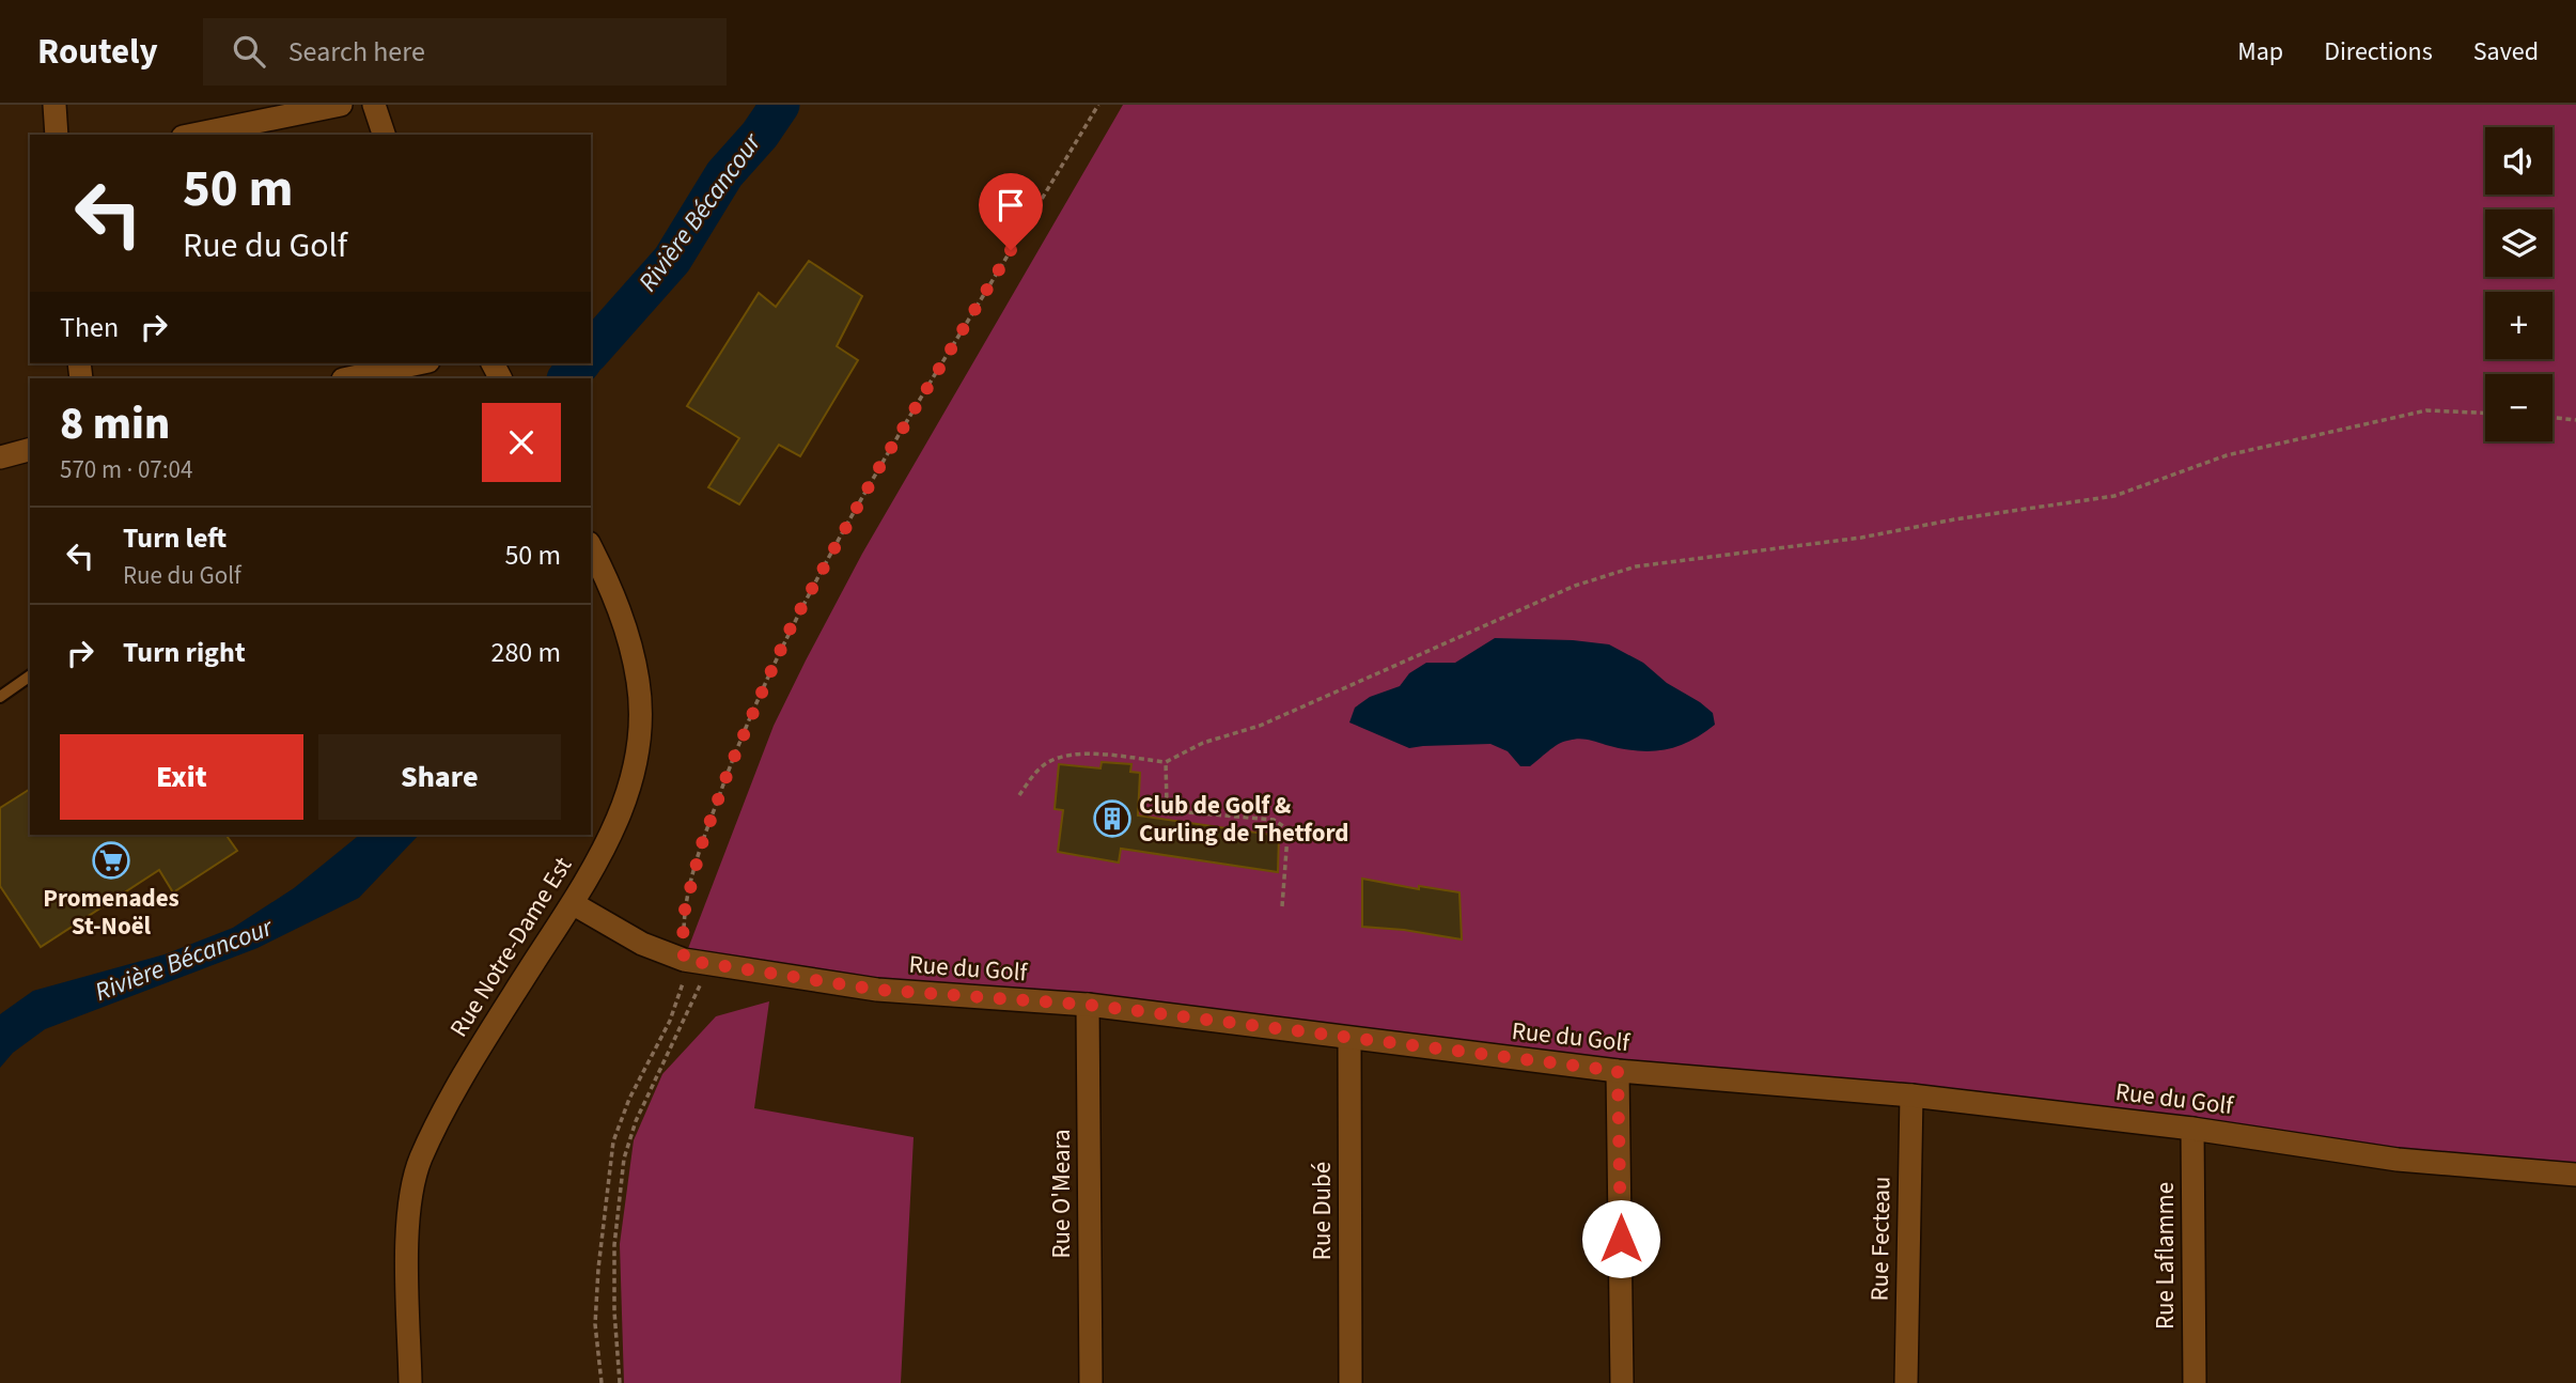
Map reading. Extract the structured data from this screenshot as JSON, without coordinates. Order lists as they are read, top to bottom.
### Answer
{
  "streets": {
    "street": [
      "Rue Notre-Dame Est",
      "Rue du Golf",
      "Rue O'Meara",
      "Rue Dubé",
      "Rue Fecteau",
      "Rue Laflamme"
    ]
  },
  "crossings": [
    ["Rue Notre-Dame Est", "Rue du Golf"],
    ["Rue du Golf", "Rue O'Meara"],
    ["Rue du Golf", "Rue Dubé"],
    ["Rue du Golf", "Rue Fecteau"],
    ["Rue du Golf", "Rue Laflamme"]
  ],
  "water": ["Rivière Bécancour"],
  "places": {
    "building": ["Club de Golf & Curling de Thetford"],
    "supermarket": ["Promenades St-Noël"]
  },
  "page": {
    "header": "Routely",
    "search": "Search here",
    "nav": ["Map", "Directions", "Saved"],
    "map_buttons": ["+", "−"],
    "turn": ["50 m", "Rue du Golf"],
    "then": "Then",
    "heading": ["8 min", "570 m · 07:04"],
    "list": [
      {
        "name": "Turn left",
        "note": "Rue du Golf",
        "value": "50 m"
      },
      {
        "name": "Turn right",
        "value": "280 m"
      }
    ],
    "buttons": ["Exit", "Share"]
  }
}
